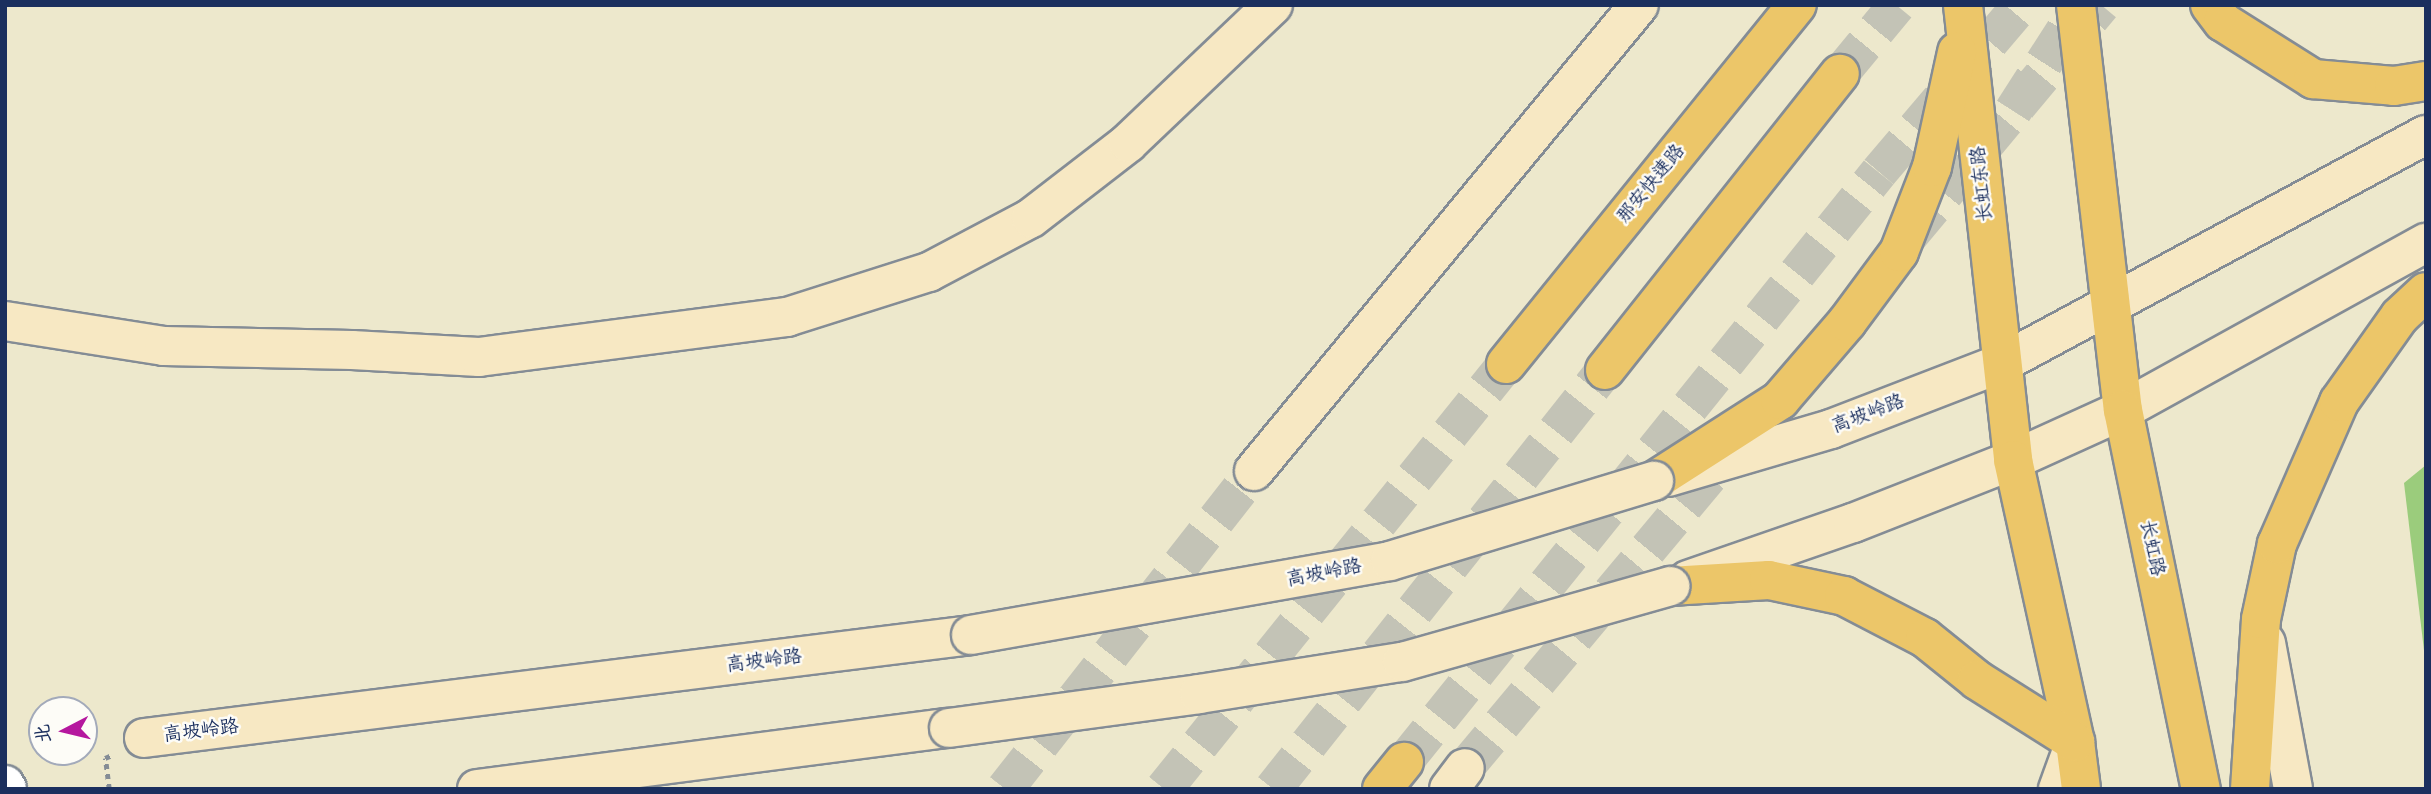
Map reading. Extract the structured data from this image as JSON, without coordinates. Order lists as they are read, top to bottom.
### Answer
{
  "streets": {
    "main road": [
      "那安快速路",
      "长虹东路",
      "高坡岭路",
      "长虹路"
    ]
  },
  "crossings": [
    ["长虹东路", "高坡岭路"],
    ["高坡岭路", "长虹路"]
  ],
  "north": "left"
}
